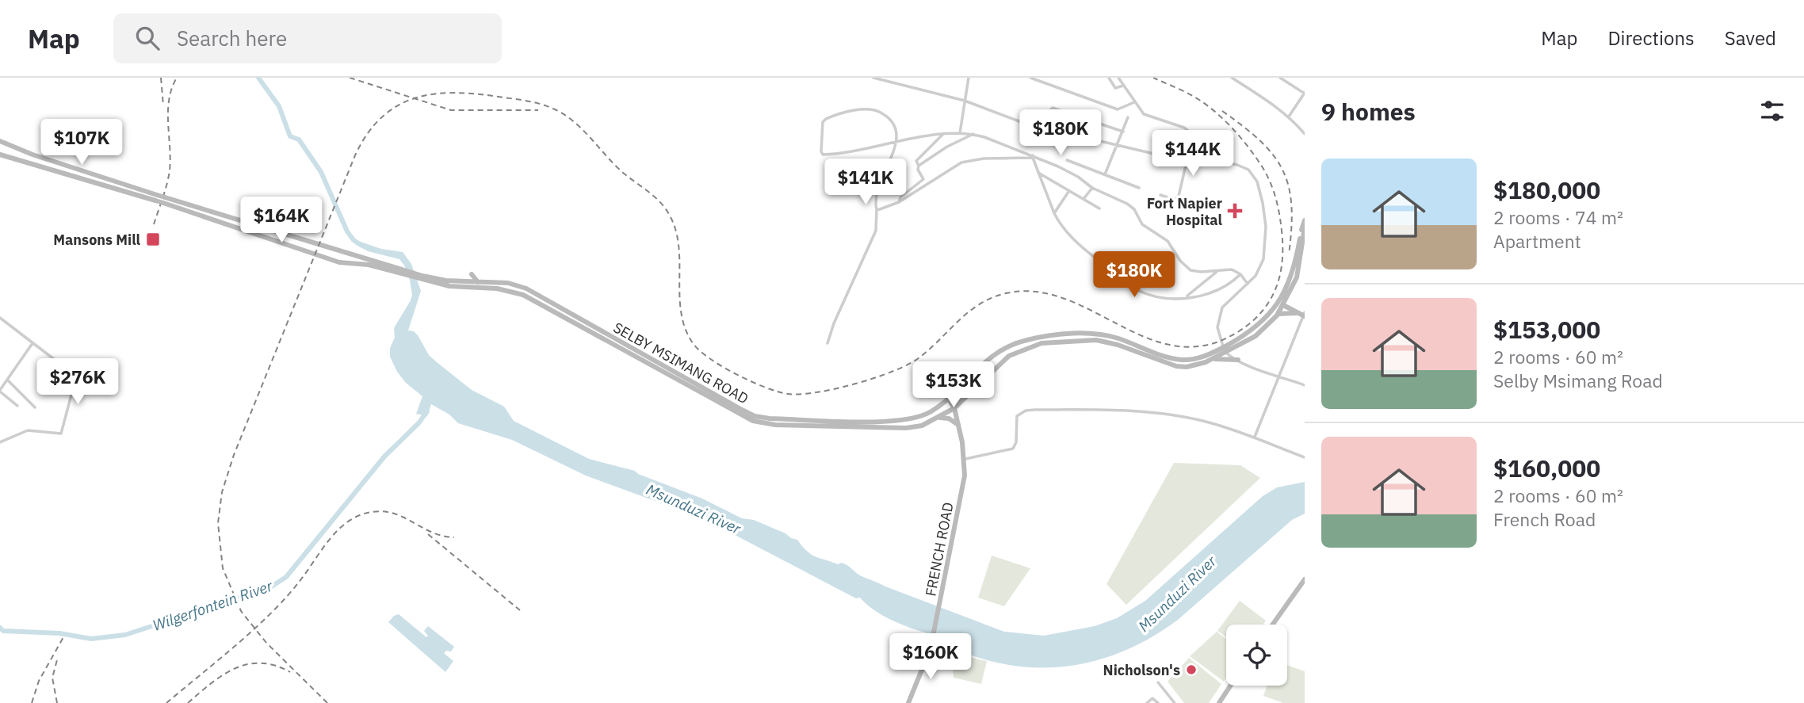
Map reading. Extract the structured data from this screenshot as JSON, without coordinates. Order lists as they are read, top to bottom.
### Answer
{
  "streets": {
    "main road": ["SELBY MSIMANG ROAD", "FRENCH ROAD"]
  },
  "crossings": [
    ["SELBY MSIMANG ROAD", "FRENCH ROAD"]
  ],
  "water": ["Msunduzi River", "Wilgerfontein River"],
  "places": {
    "health": ["Fort Napier Hospital"],
    "transit": ["Mansons Mill"],
    "other": ["Nicholson's"]
  },
  "page": {
    "header": "Map",
    "search": "Search here",
    "nav": ["Map", "Directions", "Saved"],
    "heading": "9 homes",
    "price": [
      "$180K",
      "$107K",
      "$144K",
      "$141K",
      "$164K",
      "$180K",
      "$276K",
      "$153K",
      "$160K"
    ],
    "list": [
      {
        "name": "$180,000",
        "note": "2 rooms · 74 m² · Apartment"
      },
      {
        "name": "$153,000",
        "note": "2 rooms · 60 m² · Selby Msimang Road"
      },
      {
        "name": "$160,000",
        "note": "2 rooms · 60 m² · French Road"
      }
    ]
  }
}
